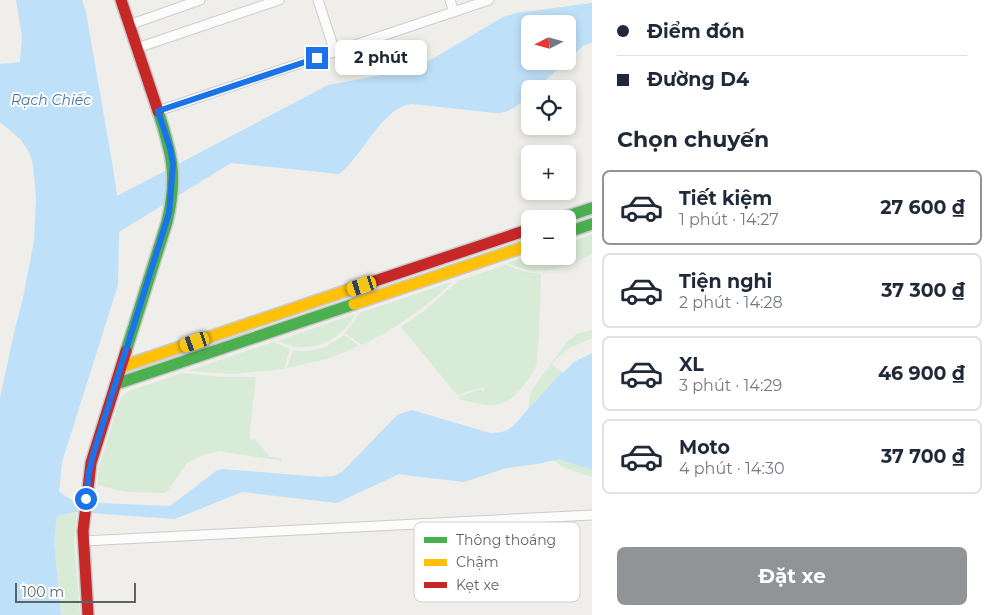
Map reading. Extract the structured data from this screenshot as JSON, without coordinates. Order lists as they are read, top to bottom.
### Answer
{
  "water": ["Rạch Chiếc"],
  "legend": ["Thông thoáng", "Chậm", "Kẹt xe"],
  "scale_bar": "100 m",
  "north": "left",
  "page": {
    "banner": ["Điểm đón", "Đường D4"],
    "map_buttons": ["+", "−"],
    "bubble": "2 phút",
    "heading": "Chọn chuyến",
    "list": [
      {
        "name": "Tiết kiệm",
        "note": "1 phút · 14:27",
        "value": "27 600 ₫"
      },
      {
        "name": "Tiện nghi",
        "note": "2 phút · 14:28",
        "value": "37 300 ₫"
      },
      {
        "name": "XL",
        "note": "3 phút · 14:29",
        "value": "46 900 ₫"
      },
      {
        "name": "Moto",
        "note": "4 phút · 14:30",
        "value": "37 700 ₫"
      }
    ],
    "buttons": "Đặt xe",
    "scale": "100 m"
  }
}
